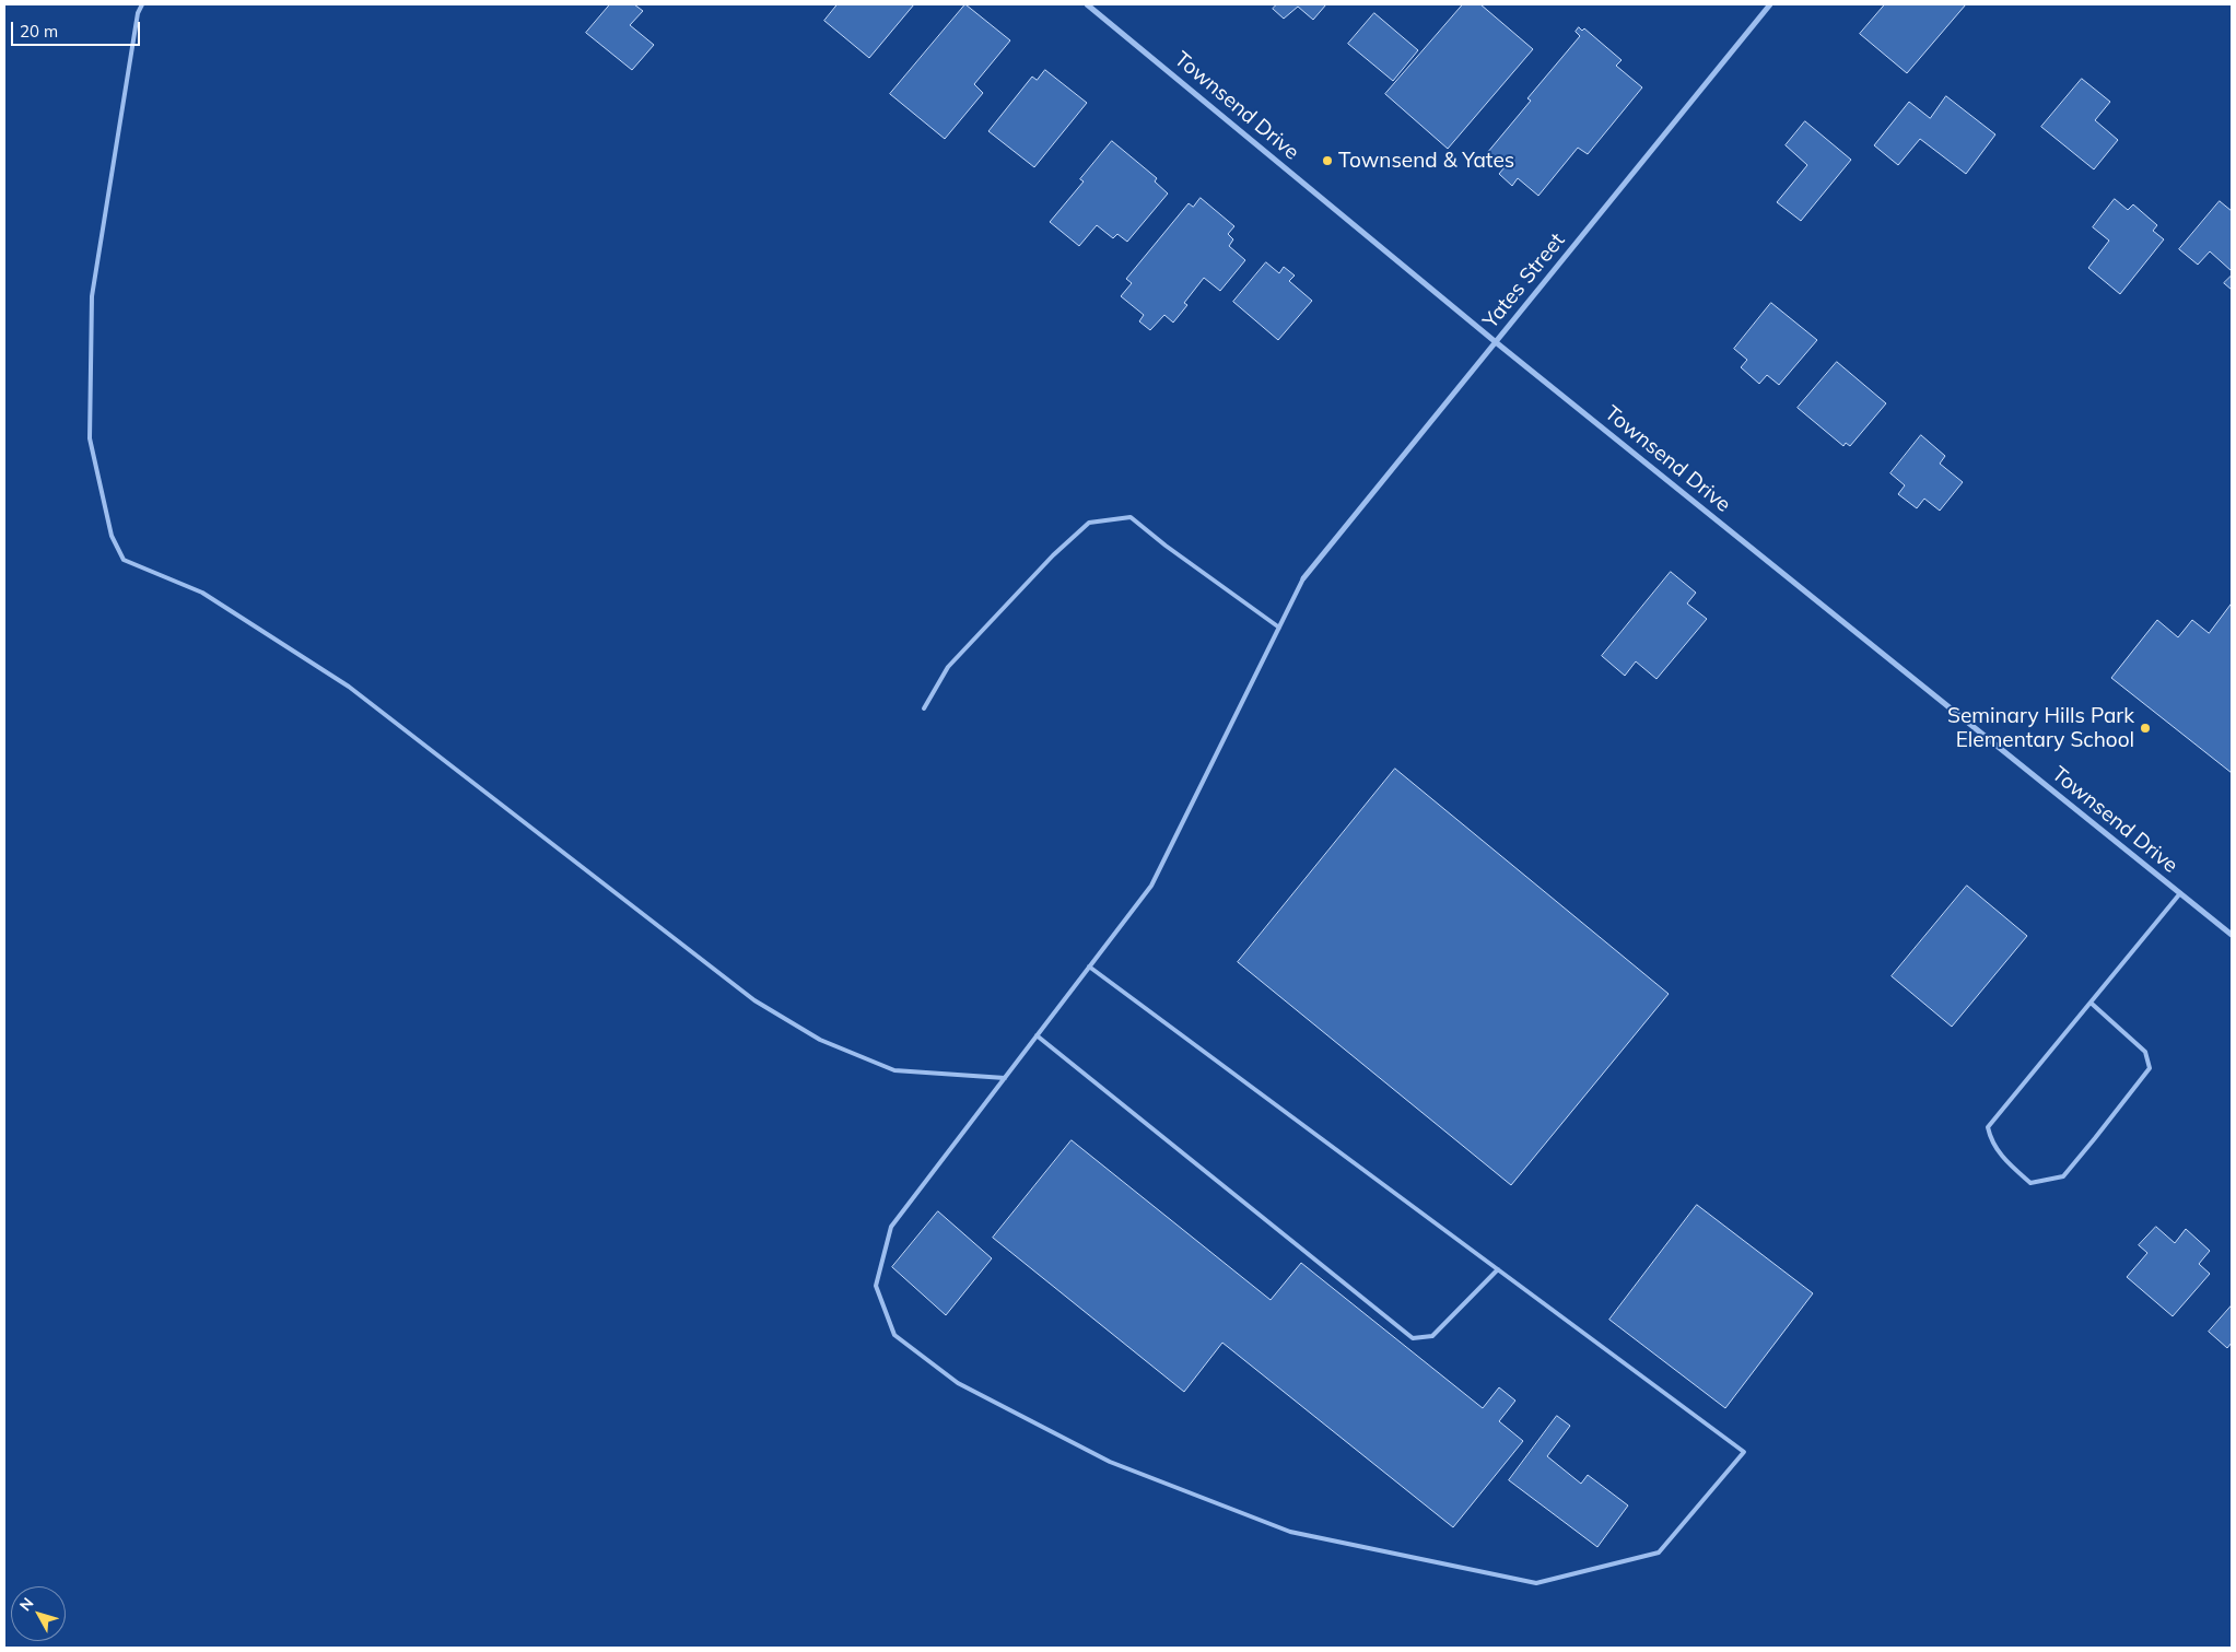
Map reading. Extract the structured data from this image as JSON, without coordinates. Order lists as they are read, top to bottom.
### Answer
{
  "streets": {
    "street": ["Townsend Drive", "Yates Street"]
  },
  "crossings": [
    ["Townsend Drive", "Yates Street"]
  ],
  "places": ["Townsend & Yates", "Seminary Hills Park Elementary School"],
  "scale_bar": "20 m",
  "north": "top left"
}
